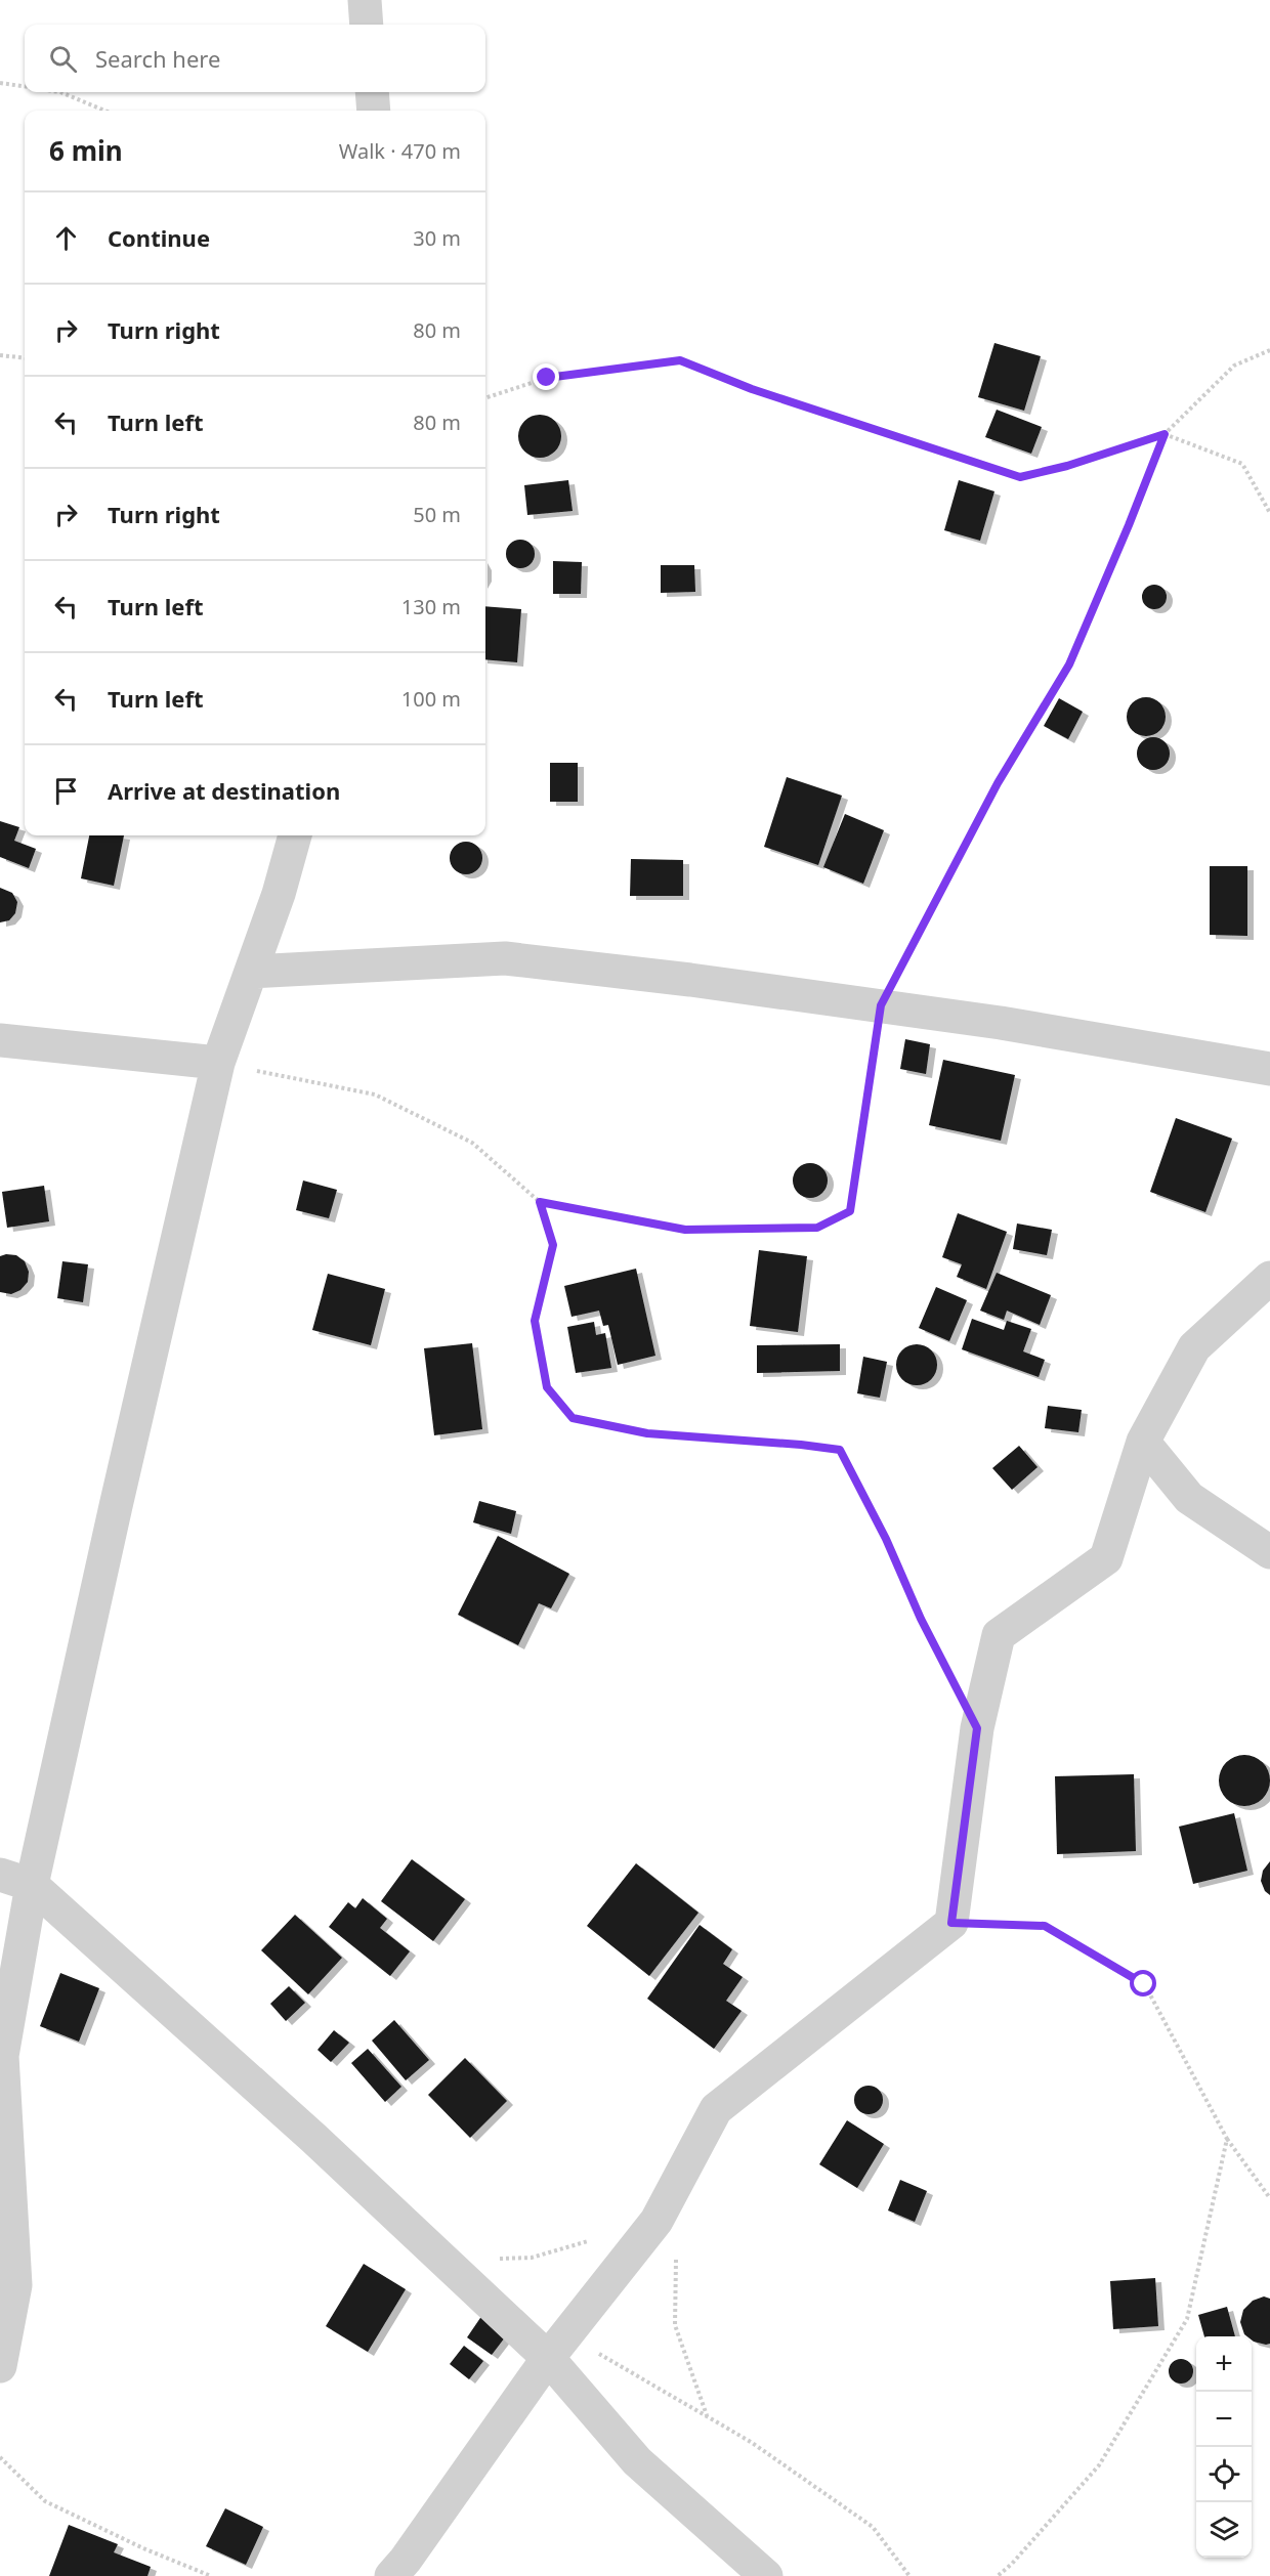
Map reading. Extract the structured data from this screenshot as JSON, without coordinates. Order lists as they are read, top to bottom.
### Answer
{
  "page": {
    "search": "Search here",
    "heading": ["6 min", "Walk · 470 m"],
    "list": [
      ["Continue", "30 m"],
      ["Turn right", "80 m"],
      ["Turn left", "80 m"],
      ["Turn right", "50 m"],
      ["Turn left", "130 m"],
      ["Turn left", "100 m"],
      "Arrive at destination"
    ],
    "map_buttons": ["+", "−"]
  }
}
